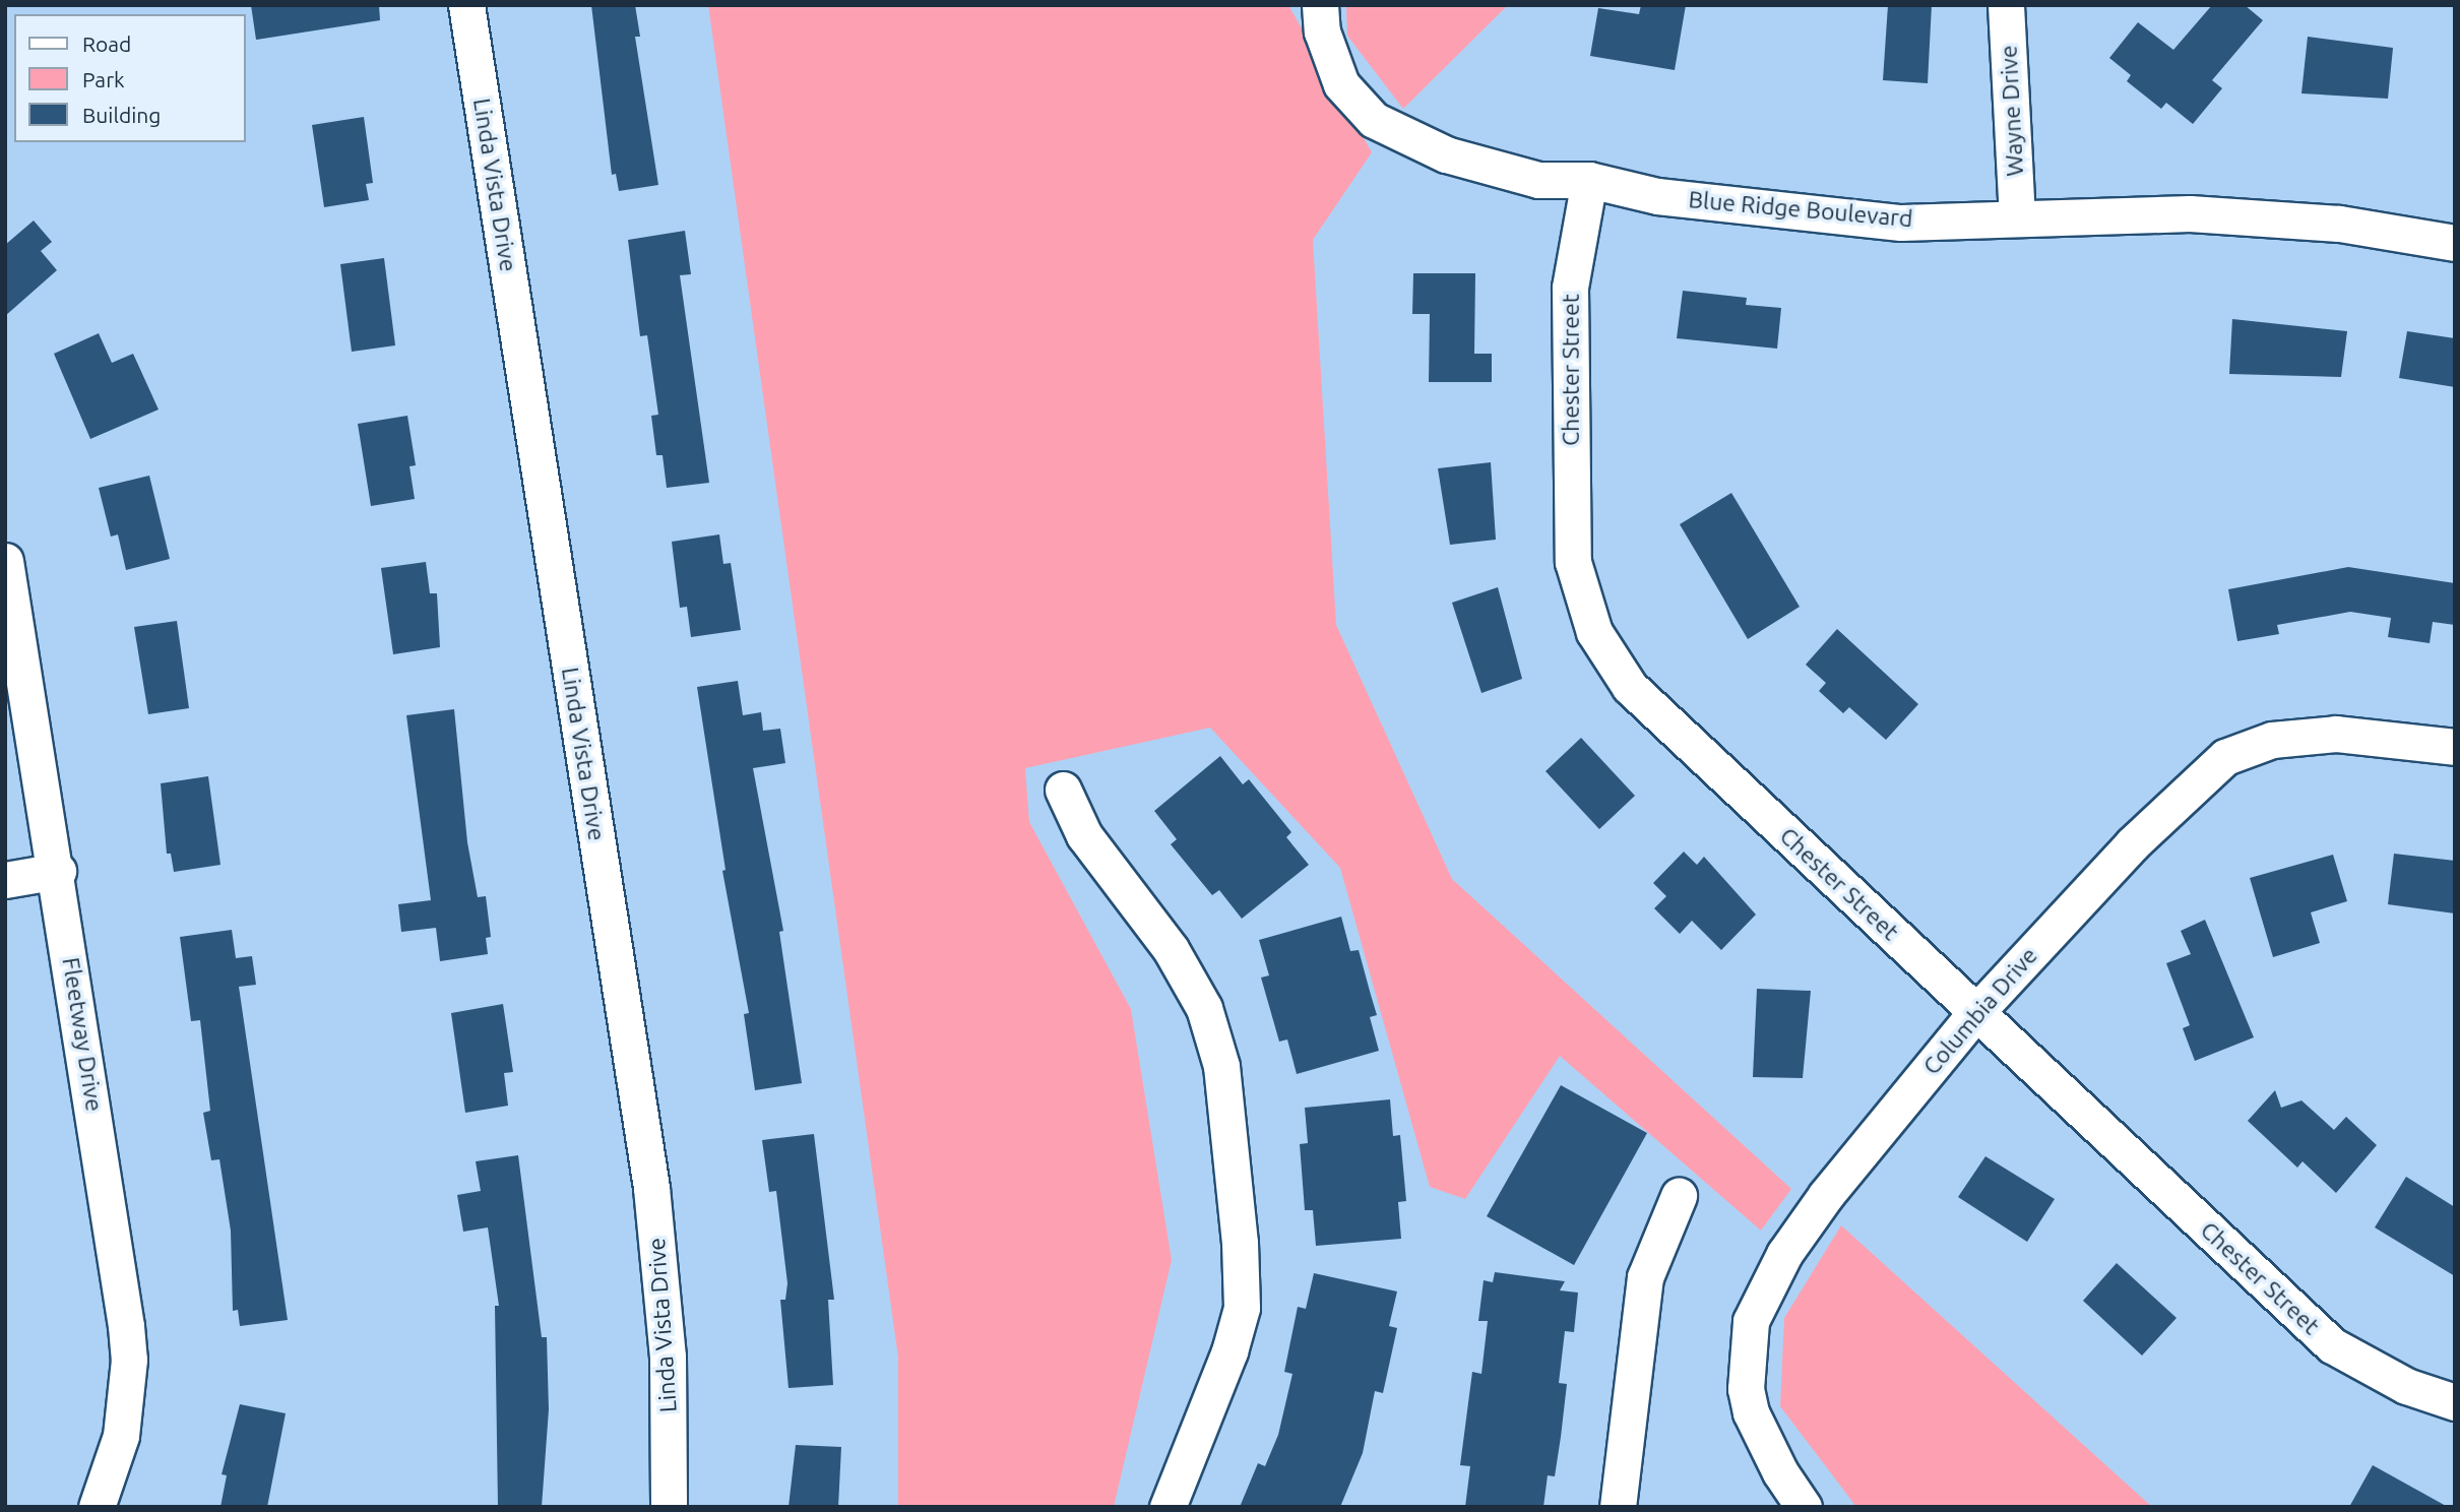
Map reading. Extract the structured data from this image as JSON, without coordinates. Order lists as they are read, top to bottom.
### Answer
{
  "streets": {
    "street": [
      "Wayne Drive",
      "Linda Vista Drive",
      "Blue Ridge Boulevard",
      "Chester Street",
      "Columbia Drive",
      "Fleetway Drive"
    ]
  },
  "crossings": [
    ["Wayne Drive", "Blue Ridge Boulevard"],
    ["Blue Ridge Boulevard", "Chester Street"],
    ["Chester Street", "Columbia Drive"]
  ],
  "legend": ["Road", "Park", "Building"]
}
